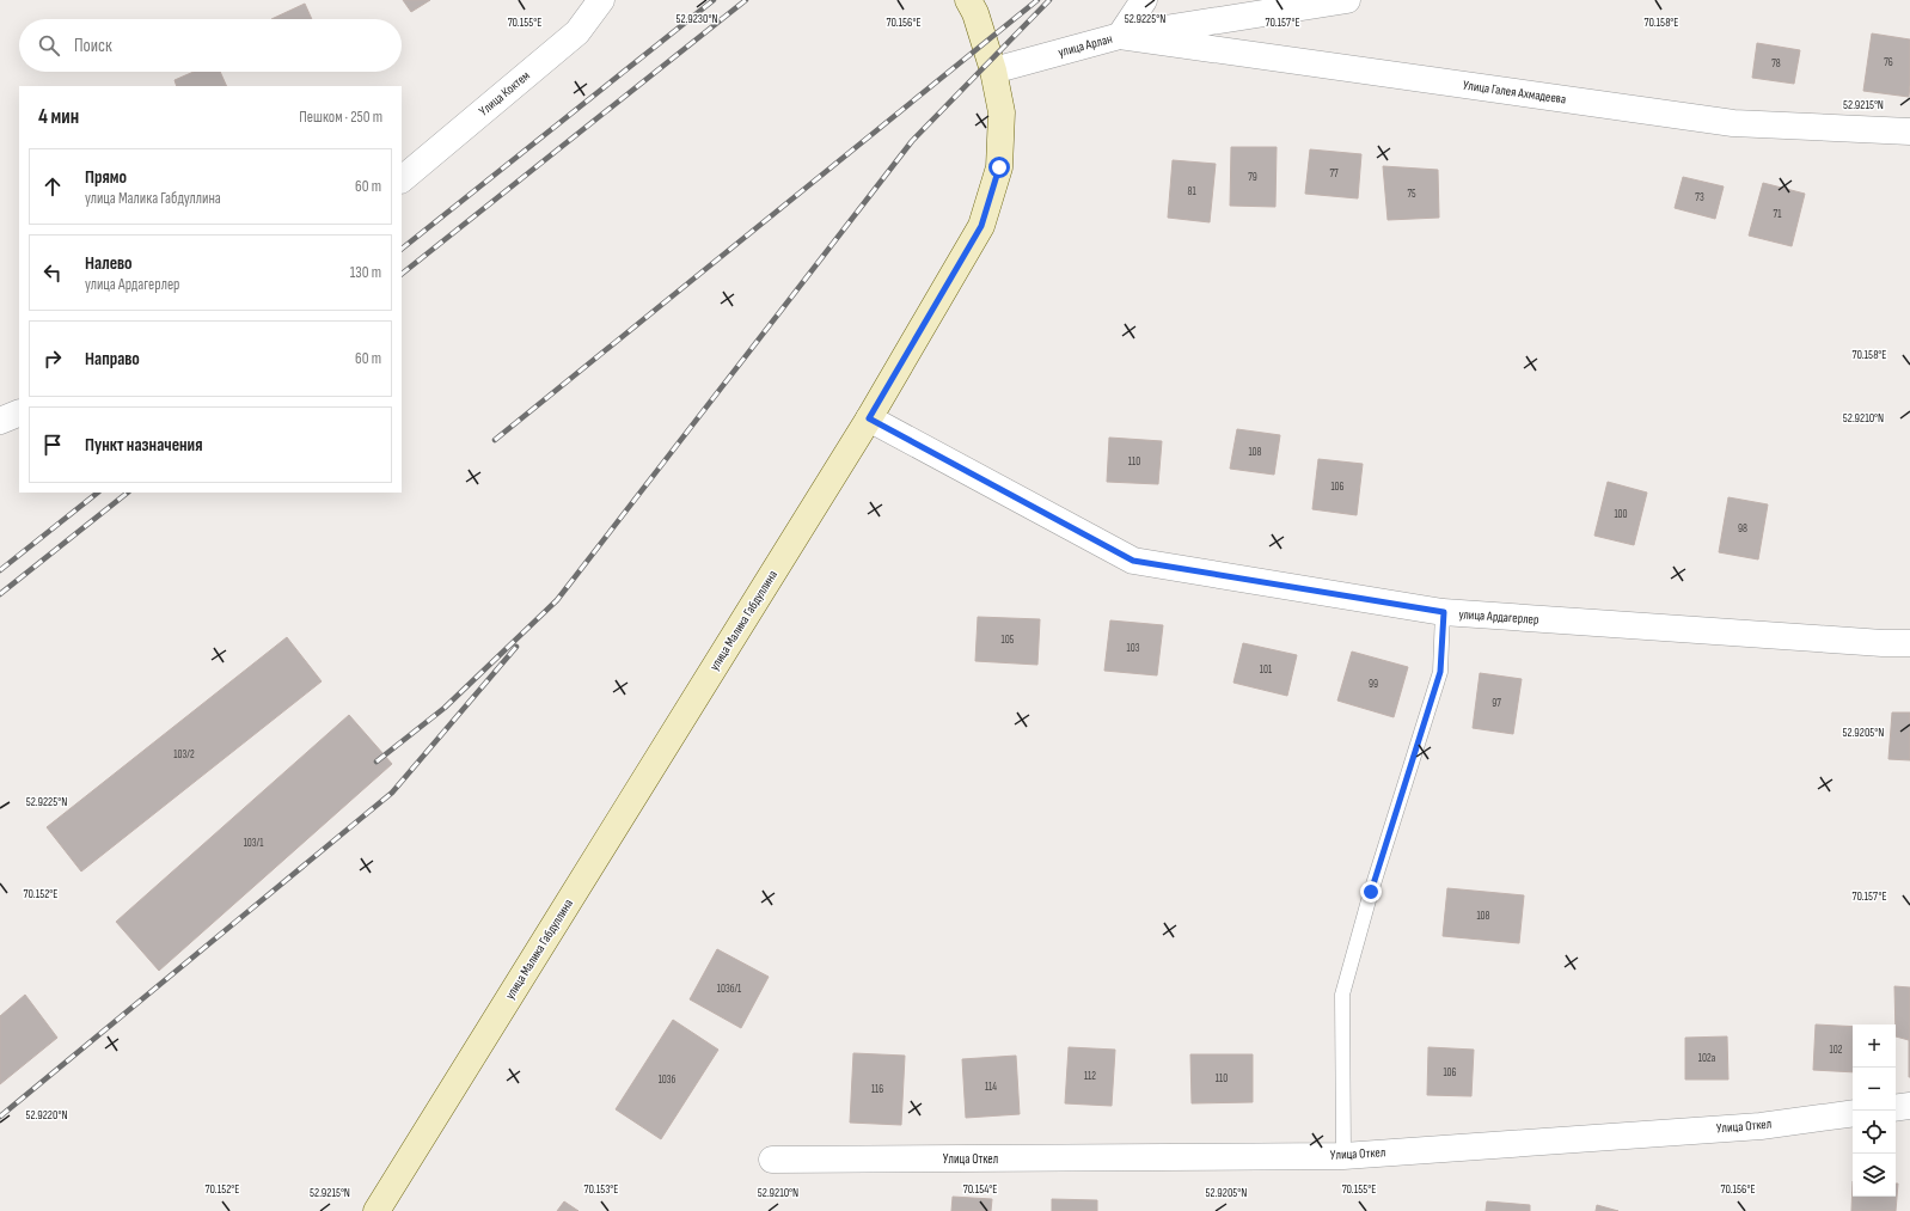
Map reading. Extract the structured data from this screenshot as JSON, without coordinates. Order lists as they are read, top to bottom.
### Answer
{
  "streets": {
    "main road": ["улица Малика Габдуллина"],
    "street": [
      "улица Арлан",
      "Улица Галея Ахмадеева",
      "Улица Коктем",
      "улица Ардагерлер",
      "Улица Откел"
    ]
  },
  "crossings": [
    ["улица Арлан", "Улица Галея Ахмадеева"],
    ["улица Арлан", "улица Малика Габдуллина"],
    ["улица Ардагерлер", "улица Малика Габдуллина"]
  ],
  "house_numbers": [
    "76",
    "78",
    "77",
    "79",
    "81",
    "75",
    "73",
    "71",
    "108",
    "110",
    "106",
    "100",
    "98",
    "105",
    "103",
    "101",
    "99",
    "97",
    "103/2",
    "103/1",
    "108",
    "103б/1",
    "102",
    "102а",
    "106",
    "112",
    "110",
    "103б",
    "114",
    "116"
  ],
  "page": {
    "search": "Поиск",
    "heading": ["4 мин", "Пешком · 250 m"],
    "list": [
      ["Прямо", "улица Малика Габдуллина", "60 m"],
      ["Налево", "улица Ардагерлер", "130 m"],
      ["Направо", "60 m"],
      "Пункт назначения"
    ],
    "map_buttons": ["+", "−"]
  },
  "coordinates": [
    "52.9225°N",
    "52.9230°N",
    "70.156°E",
    "70.155°E",
    "70.157°E",
    "70.158°E",
    "52.9215°N",
    "52.9210°N",
    "52.9205°N",
    "70.152°E",
    "52.9220°N",
    "70.153°E",
    "70.154°E"
  ]
}
